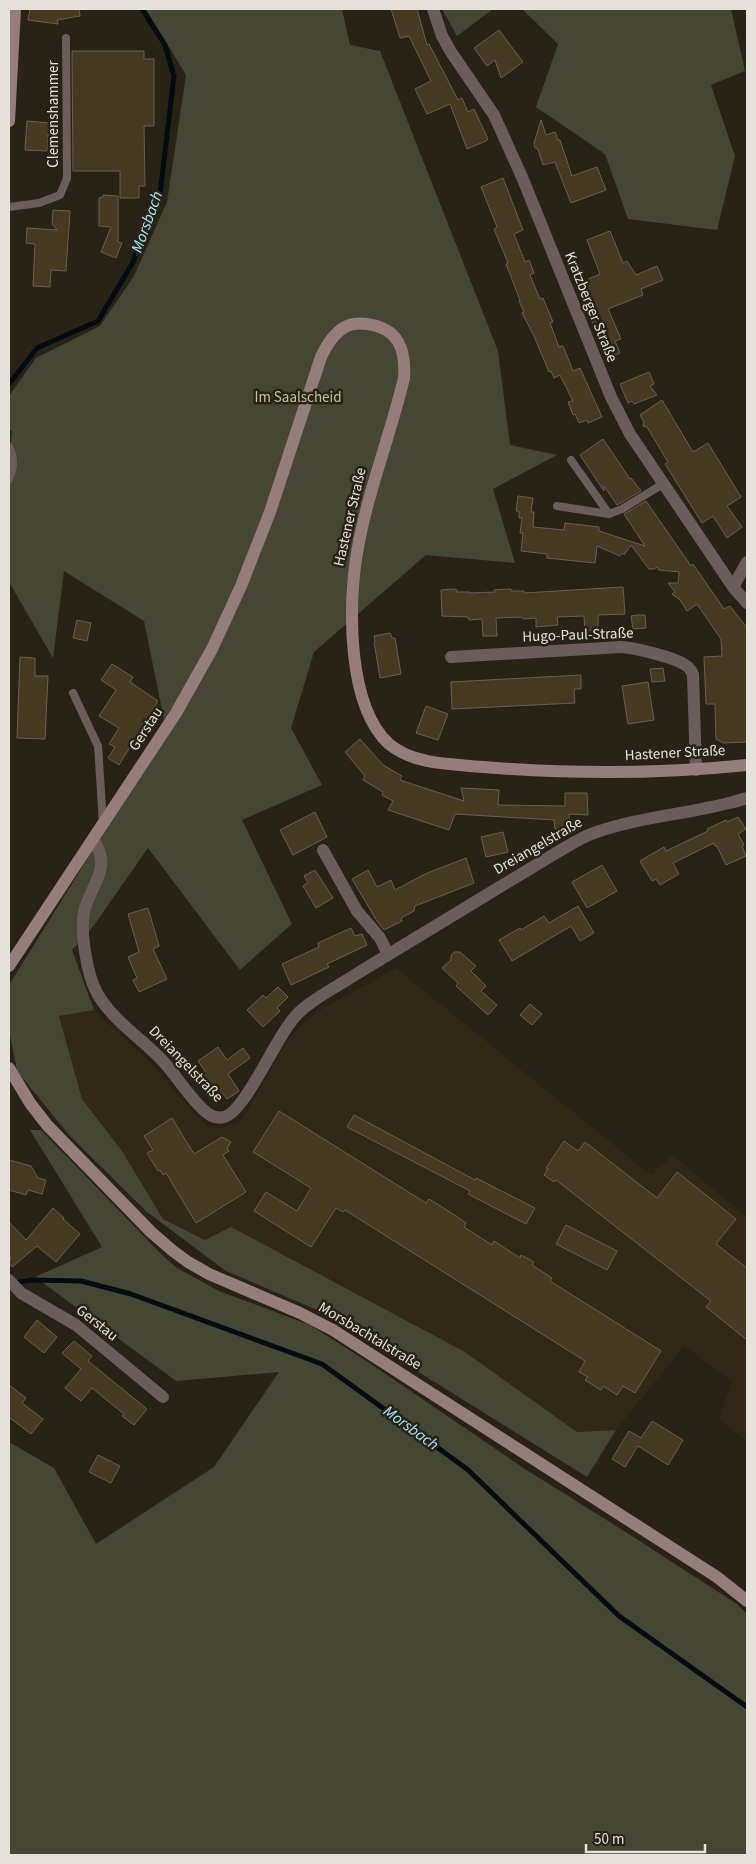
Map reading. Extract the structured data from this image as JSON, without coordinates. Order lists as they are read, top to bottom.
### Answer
{
  "streets": {
    "main road": ["Hastener Straße", "Gerstau", "Morsbachtalstraße"],
    "street": ["Kratzberger Straße", "Hugo-Paul-Straße", "Dreiangelstraße"],
    "lane": ["Clemenshammer"]
  },
  "crossings": [
    ["Hastener Straße", "Hugo-Paul-Straße"],
    ["Hastener Straße", "Gerstau"],
    ["Gerstau", "Dreiangelstraße"]
  ],
  "water": ["Morsbach"],
  "parks": ["Im Saalscheid"],
  "scale_bar": "50 m"
}
